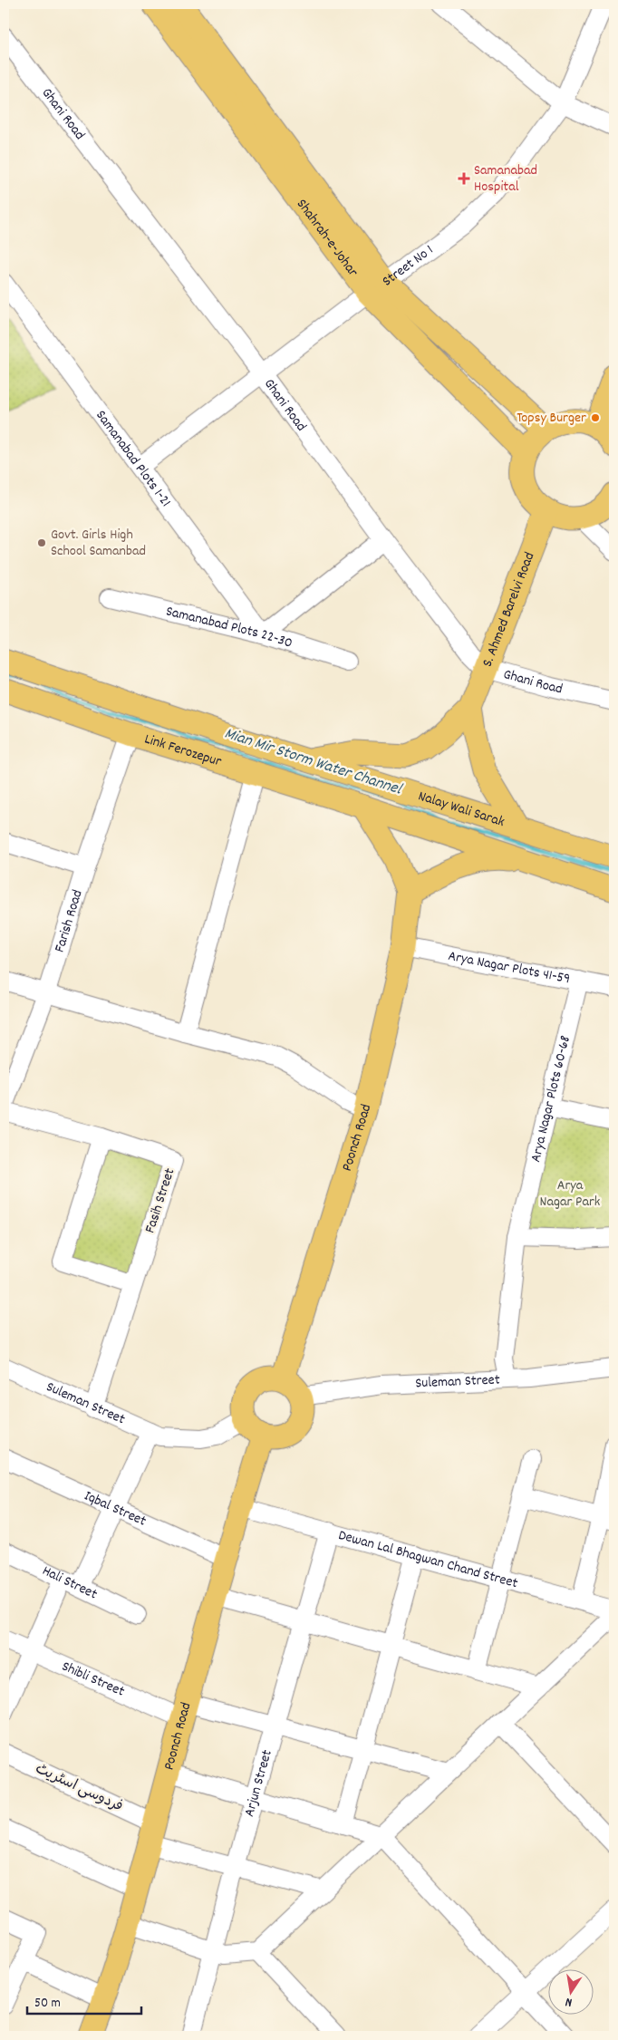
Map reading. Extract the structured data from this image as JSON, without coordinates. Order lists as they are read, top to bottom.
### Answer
{
  "streets": {
    "main road": [
      "Shahrah-e-Johar",
      "S. Ahmed Barelvi Road",
      "Link Ferozepur",
      "Nalay Wali Sarak",
      "Poonch Road"
    ],
    "street": [
      "Ghani Road",
      "Street No 1",
      "Samanabad Plots 1-21",
      "Samanabad Plots 22-30",
      "Farish Road",
      "Arya Nagar Plots 41-59",
      "Arya Nagar Plots 60-68",
      "Fasih Street",
      "Suleman Street",
      "Iqbal Street",
      "Dewan Lal Bhagwan Chand Street",
      "Hali Street",
      "Shibli Street",
      "Arjun Street",
      "فردوسی اسٹریٹ"
    ]
  },
  "crossings": [
    ["Ghani Road", "Street No 1"],
    ["Ghani Road", "S. Ahmed Barelvi Road"],
    ["Shahrah-e-Johar", "Street No 1"],
    ["Street No 1", "Samanabad Plots 1-21"],
    ["Samanabad Plots 1-21", "Samanabad Plots 22-30"],
    ["S. Ahmed Barelvi Road", "Link Ferozepur"],
    ["S. Ahmed Barelvi Road", "Nalay Wali Sarak"],
    ["Link Ferozepur", "Nalay Wali Sarak"],
    ["Link Ferozepur", "Farish Road"],
    ["Link Ferozepur", "Poonch Road"],
    ["Nalay Wali Sarak", "Poonch Road"],
    ["Arya Nagar Plots 41-59", "Arya Nagar Plots 60-68"],
    ["Arya Nagar Plots 41-59", "Poonch Road"],
    ["Arya Nagar Plots 60-68", "Suleman Street"],
    ["Poonch Road", "Suleman Street"],
    ["Poonch Road", "Iqbal Street"],
    ["Poonch Road", "Dewan Lal Bhagwan Chand Street"],
    ["Poonch Road", "Shibli Street"],
    ["Poonch Road", "فردوسی اسٹریٹ"],
    ["Fasih Street", "Suleman Street"],
    ["Dewan Lal Bhagwan Chand Street", "Arjun Street"],
    ["Shibli Street", "Arjun Street"],
    ["Arjun Street", "فردوسی اسٹریٹ"]
  ],
  "water": ["Mian Mir Storm Water Channel"],
  "parks": ["Arya Nagar Park"],
  "places": {
    "health": ["Samanabad Hospital"],
    "other": ["Topsy Burger", "Govt. Girls High School Samanbad"]
  },
  "scale_bar": "50 m",
  "north": "bottom"
}
